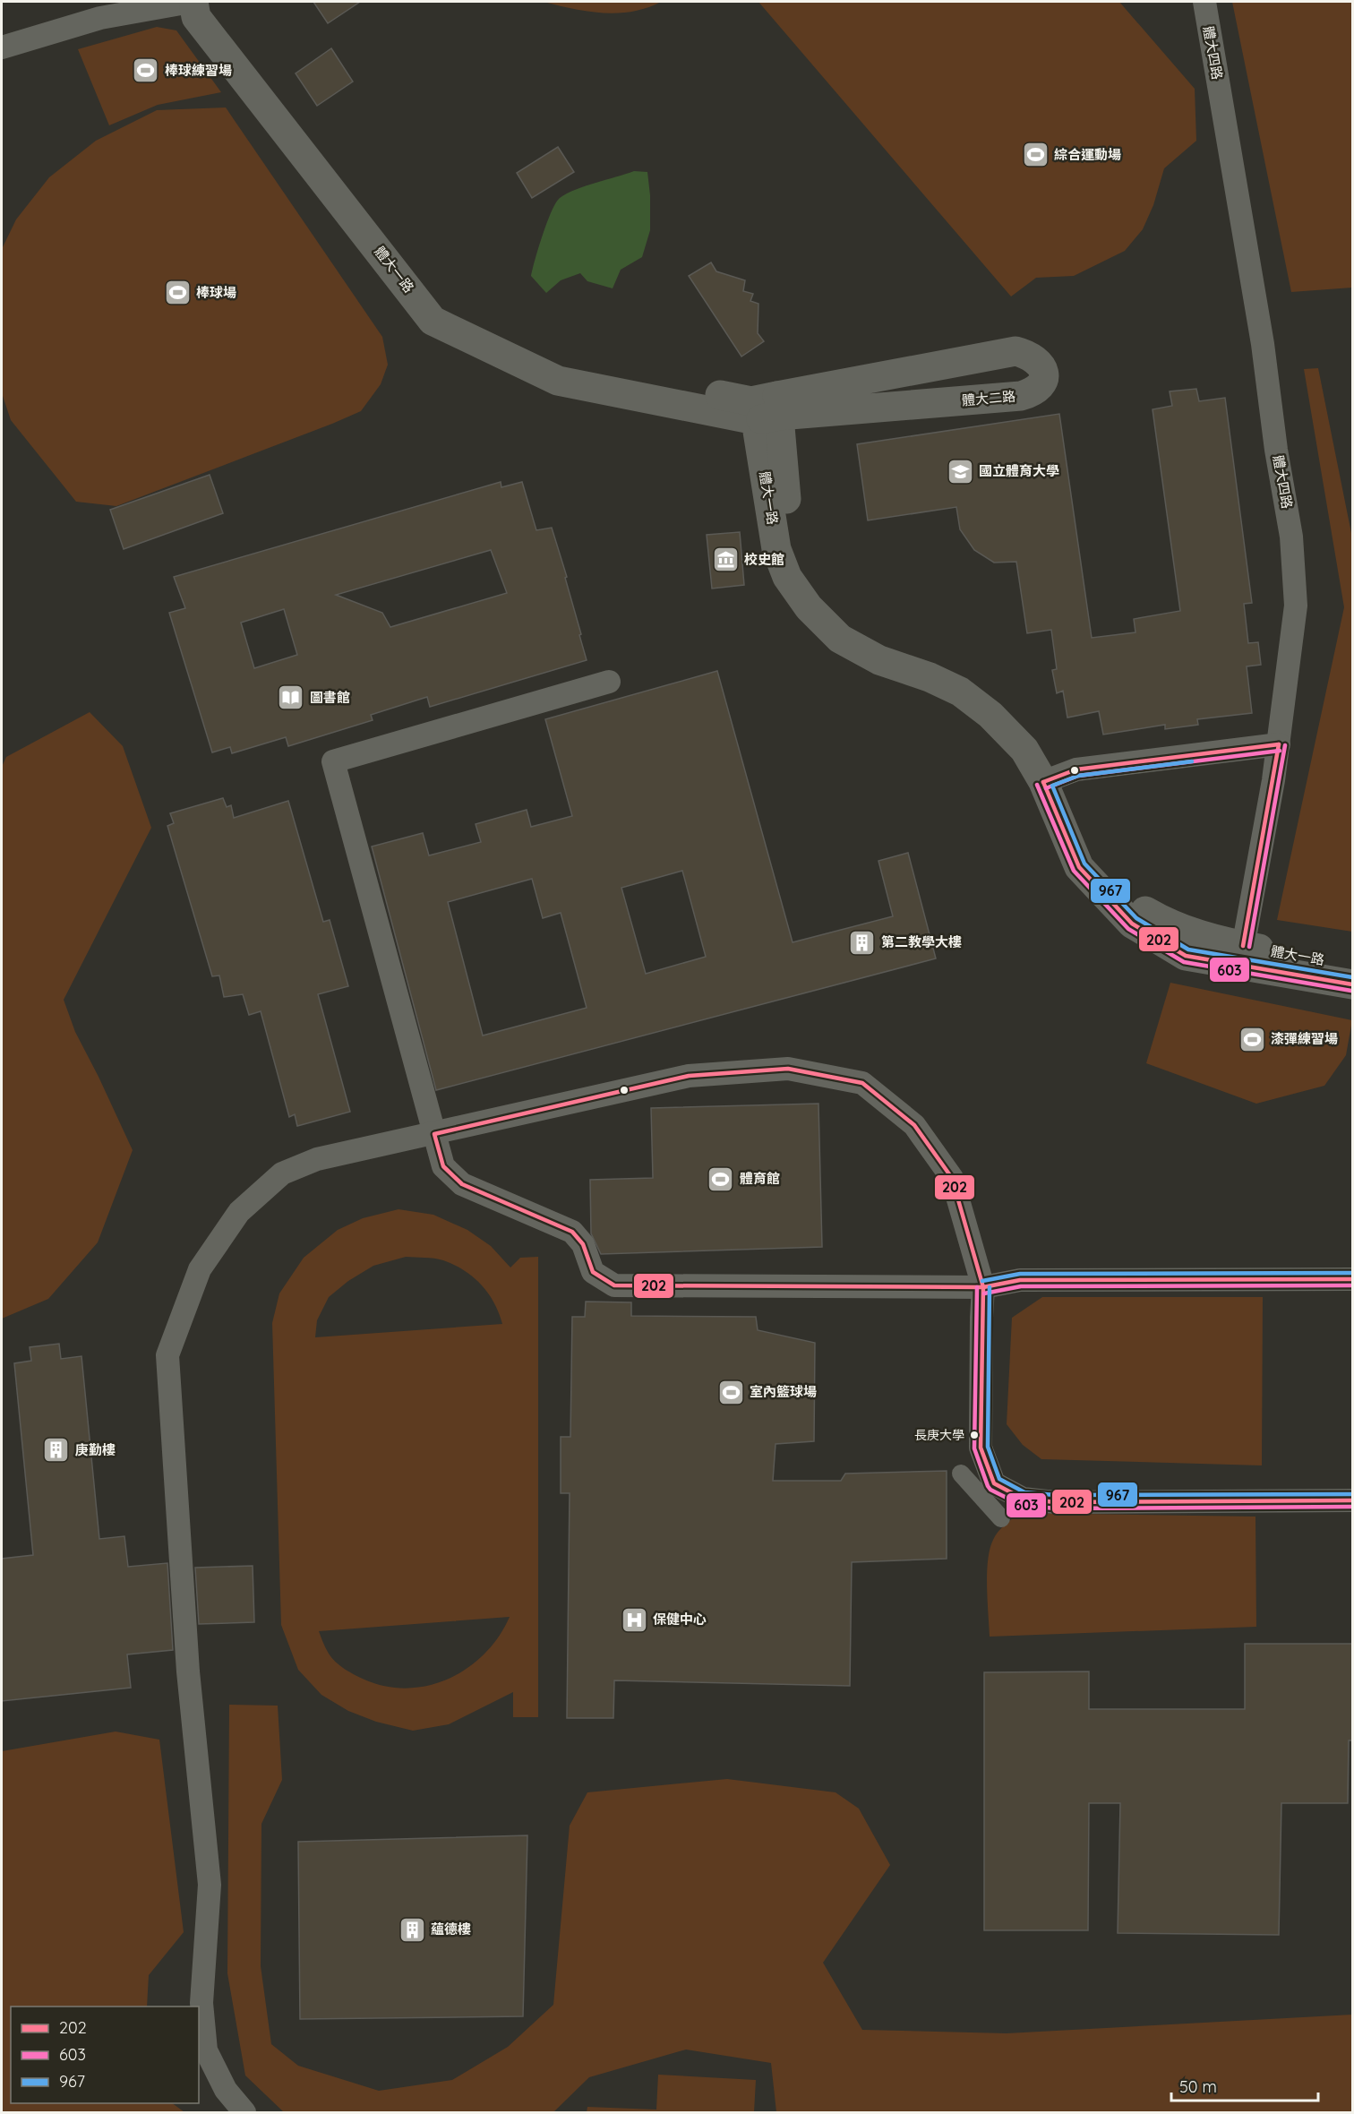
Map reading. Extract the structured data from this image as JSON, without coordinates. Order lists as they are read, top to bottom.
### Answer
{
  "streets": {
    "street": ["體大四路", "體大一路", "體大二路"]
  },
  "crossings": [
    ["體大四路", "體大一路"],
    ["體大一路", "體大二路"]
  ],
  "places": {
    "sports": [
      "棒球練習場",
      "綜合運動場",
      "棒球場",
      "漆彈練習場",
      "體育館",
      "室內籃球場"
    ],
    "school or university": ["國立體育大學"],
    "museum": ["校史館"],
    "library": ["圖書館"],
    "building": ["第二教學大樓", "庚勤樓", "蘊德樓"],
    "other": ["長庚大學"],
    "hospital": ["保健中心"]
  },
  "lines": ["transit line 202", "transit line 603", "transit line 967"],
  "legend": ["202", "603", "967"],
  "scale_bar": "50 m"
}
